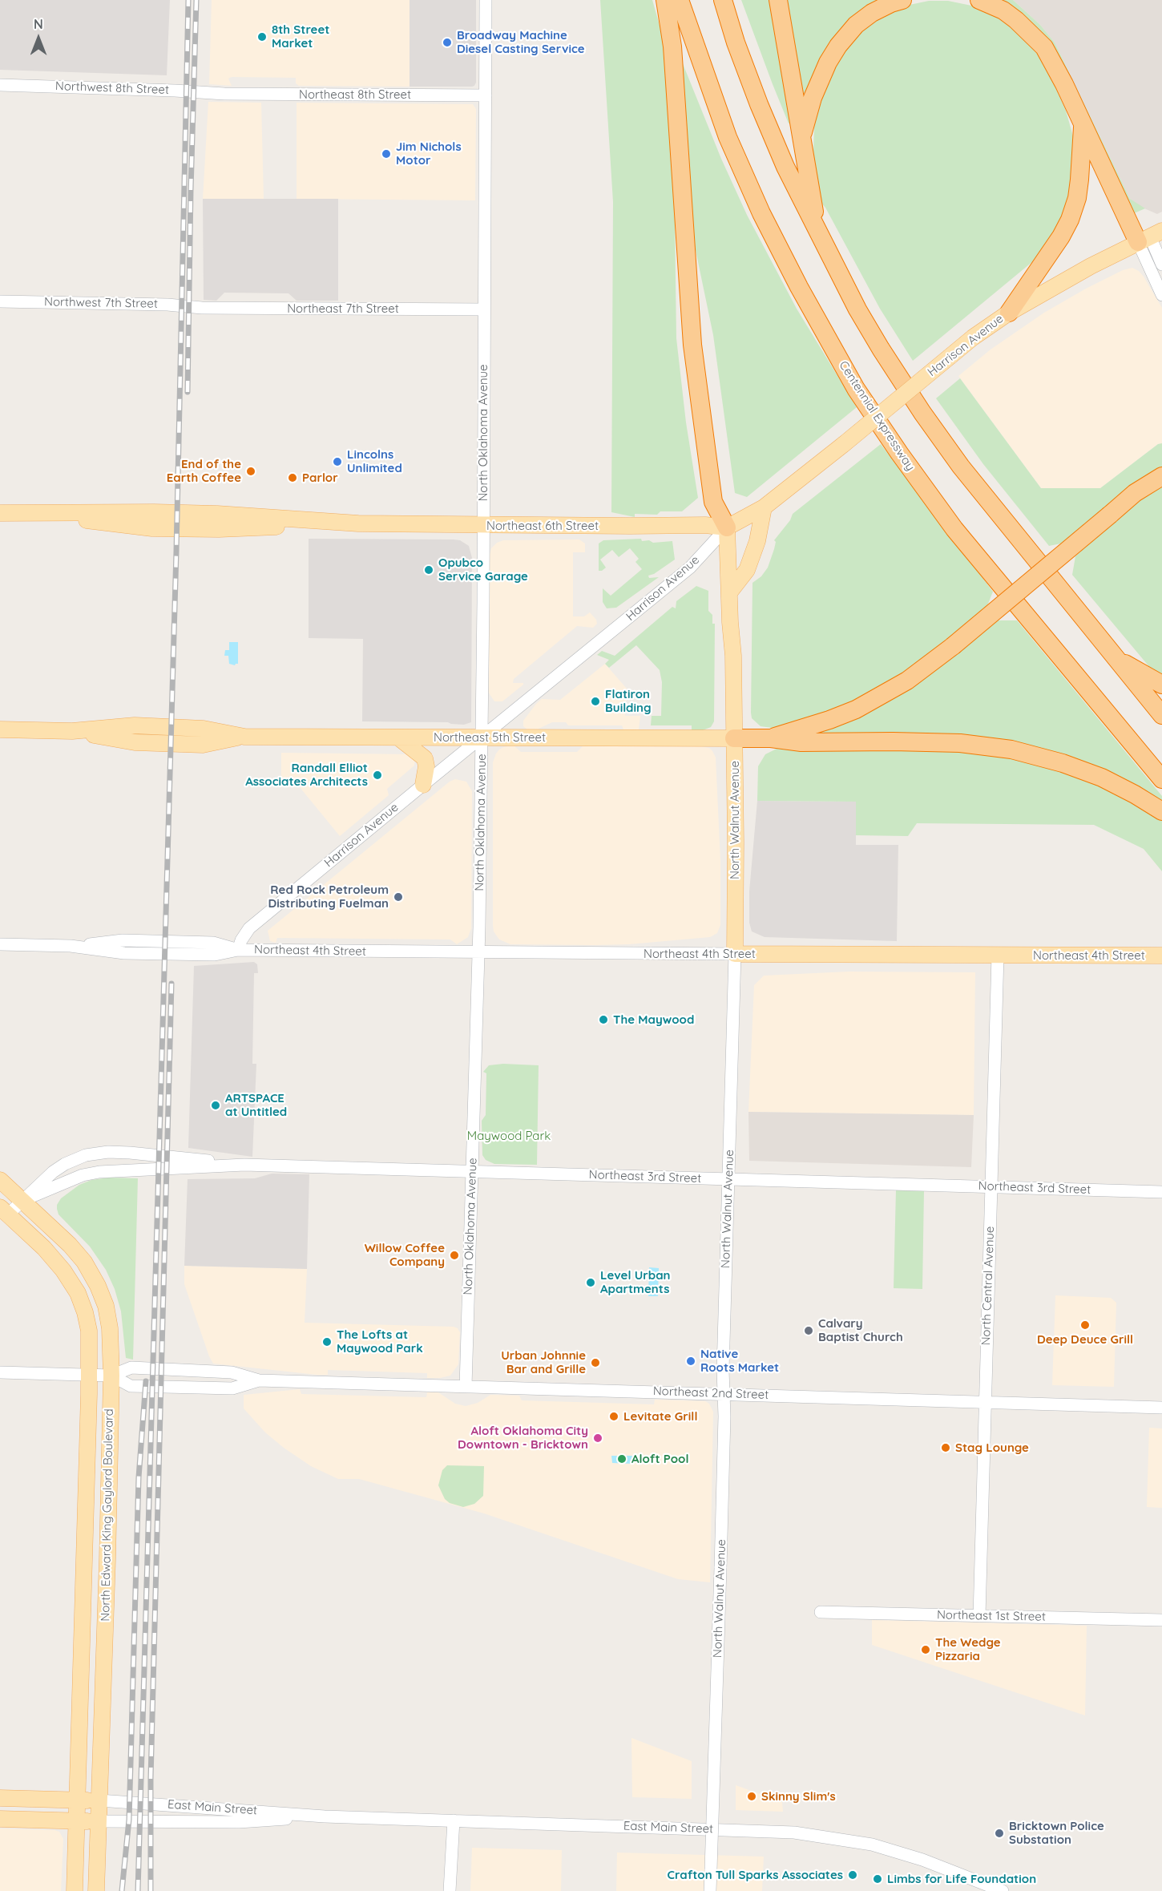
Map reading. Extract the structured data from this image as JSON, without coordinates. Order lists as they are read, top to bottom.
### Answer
{
  "streets": {
    "highway": ["Centennial Expressway"],
    "main road": [
      "Harrison Avenue",
      "Northeast 6th Street",
      "Northeast 5th Street",
      "North Walnut Avenue",
      "Northeast 4th Street",
      "North Edward King Gaylord Boulevard"
    ],
    "street": [
      "Northwest 8th Street",
      "Northeast 8th Street",
      "Northwest 7th Street",
      "Northeast 7th Street",
      "North Oklahoma Avenue",
      "Northeast 3rd Street",
      "North Central Avenue",
      "Northeast 2nd Street",
      "Northeast 1st Street",
      "East Main Street"
    ]
  },
  "crossings": [
    ["Northwest 8th Street", "Northeast 8th Street"],
    ["Northeast 8th Street", "North Oklahoma Avenue"],
    ["Northwest 7th Street", "Northeast 7th Street"],
    ["Northeast 7th Street", "North Oklahoma Avenue"],
    ["Harrison Avenue", "North Oklahoma Avenue"],
    ["Harrison Avenue", "Northeast 6th Street"],
    ["Harrison Avenue", "Northeast 5th Street"],
    ["Harrison Avenue", "North Walnut Avenue"],
    ["Harrison Avenue", "Northeast 4th Street"],
    ["North Oklahoma Avenue", "Northeast 6th Street"],
    ["North Oklahoma Avenue", "Northeast 5th Street"],
    ["North Oklahoma Avenue", "Northeast 4th Street"],
    ["North Oklahoma Avenue", "Northeast 3rd Street"],
    ["North Oklahoma Avenue", "Northeast 2nd Street"],
    ["Northeast 6th Street", "North Walnut Avenue"],
    ["Northeast 5th Street", "North Walnut Avenue"],
    ["North Walnut Avenue", "Northeast 4th Street"],
    ["North Walnut Avenue", "Northeast 3rd Street"],
    ["North Walnut Avenue", "Northeast 2nd Street"],
    ["Northeast 4th Street", "North Central Avenue"],
    ["Northeast 3rd Street", "North Central Avenue"],
    ["Northeast 3rd Street", "North Edward King Gaylord Boulevard"],
    ["North Central Avenue", "Northeast 2nd Street"],
    ["North Central Avenue", "Northeast 1st Street"],
    ["Northeast 2nd Street", "North Edward King Gaylord Boulevard"],
    ["North Edward King Gaylord Boulevard", "East Main Street"]
  ],
  "parks": ["Maywood Park"],
  "places": [
    "8th Street Market",
    "Broadway Machine Diesel Casting Service",
    "Jim Nichols Motor",
    "Lincolns Unlimited",
    "End of the Earth Coffee",
    "Parlor",
    "Opubco Service Garage",
    "Flatiron Building",
    "Randall Elliot Associates Architects",
    "Red Rock Petroleum Distributing Fuelman",
    "The Maywood",
    "ARTSPACE at Untitled",
    "Willow Coffee Company",
    "Level Urban Apartments",
    "Deep Deuce Grill",
    "Calvary Baptist Church",
    "The Lofts at Maywood Park",
    "Native Roots Market",
    "Urban Johnnie Bar and Grille",
    "Levitate Grill",
    "Aloft Oklahoma City Downtown - Bricktown",
    "Stag Lounge",
    "Aloft Pool",
    "The Wedge Pizzaria",
    "Skinny Slim's",
    "Bricktown Police Substation",
    "Crafton Tull Sparks Associates",
    "Limbs for Life Foundation"
  ],
  "north": "top"
}
